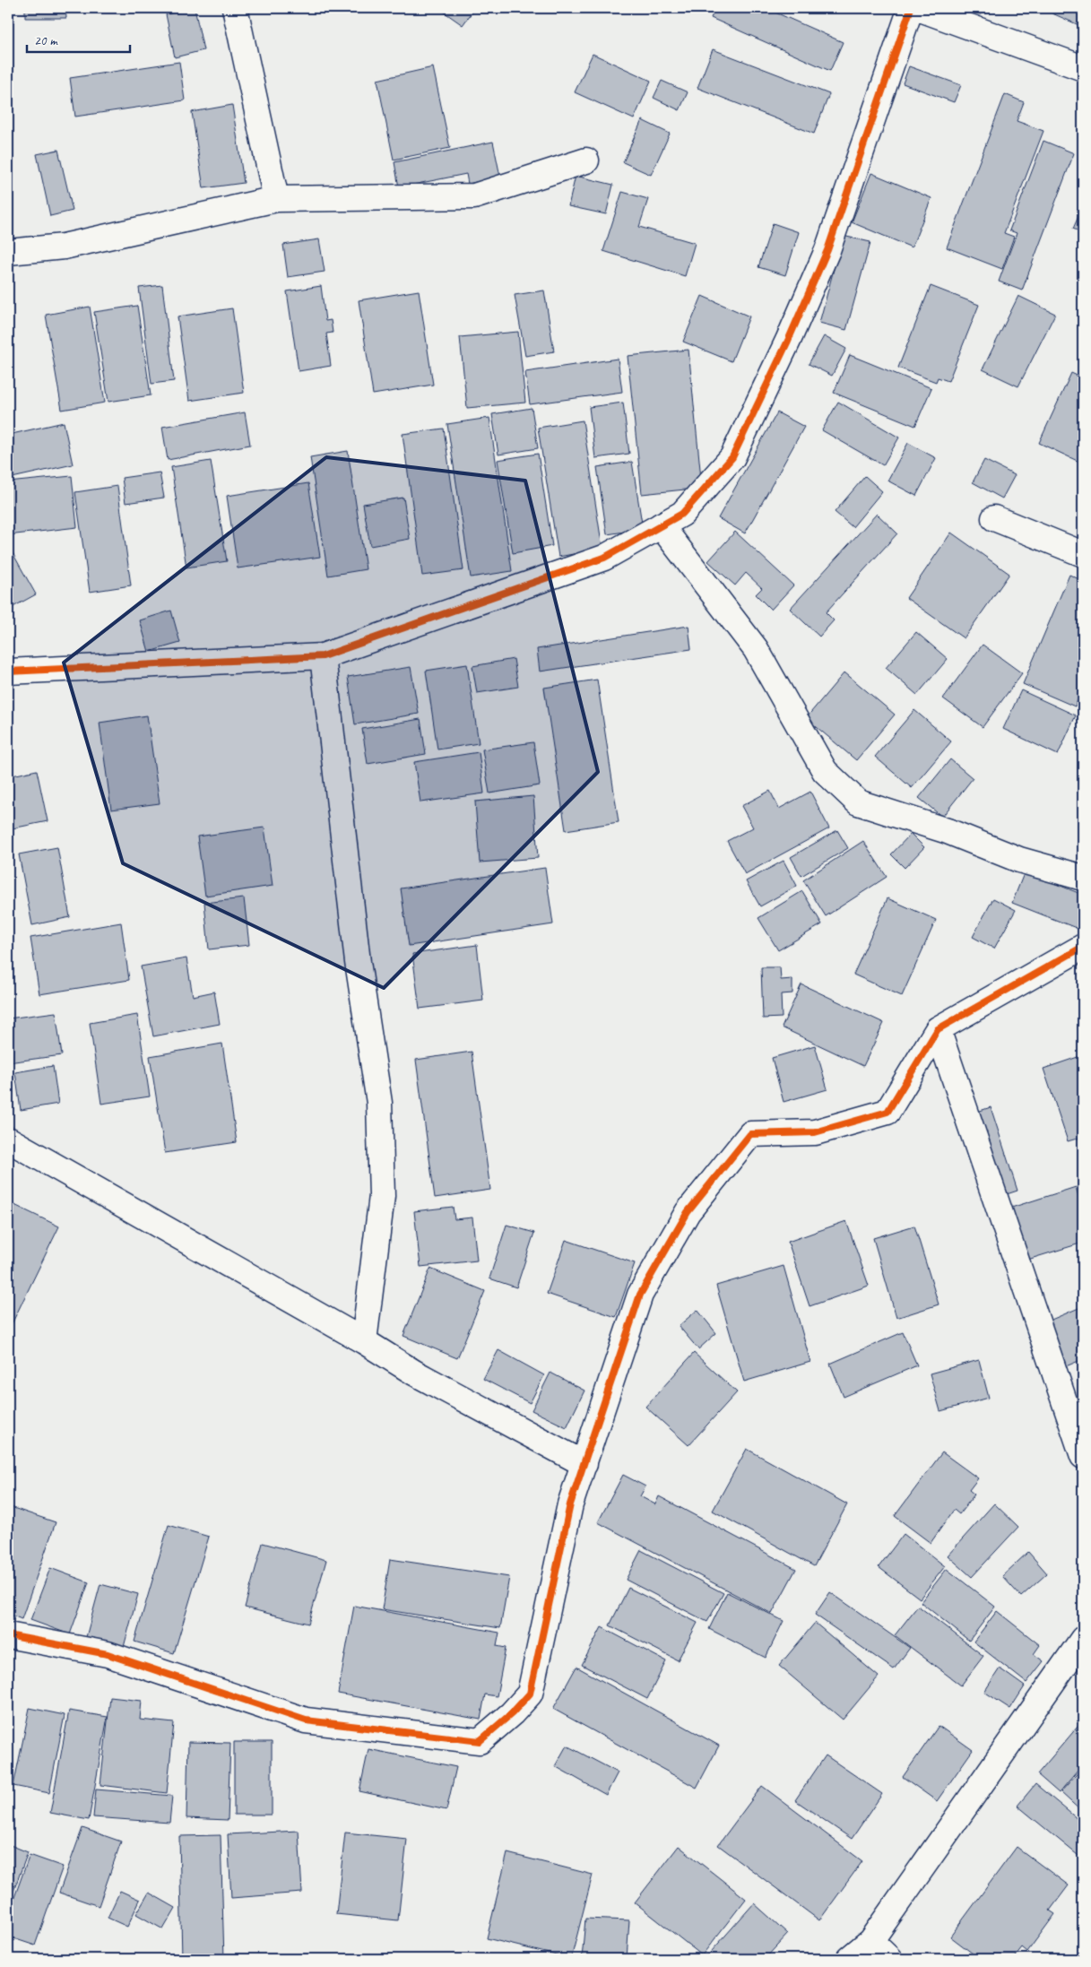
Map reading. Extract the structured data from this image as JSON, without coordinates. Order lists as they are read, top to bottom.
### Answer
{
  "scale_bar": "20 m"
}
